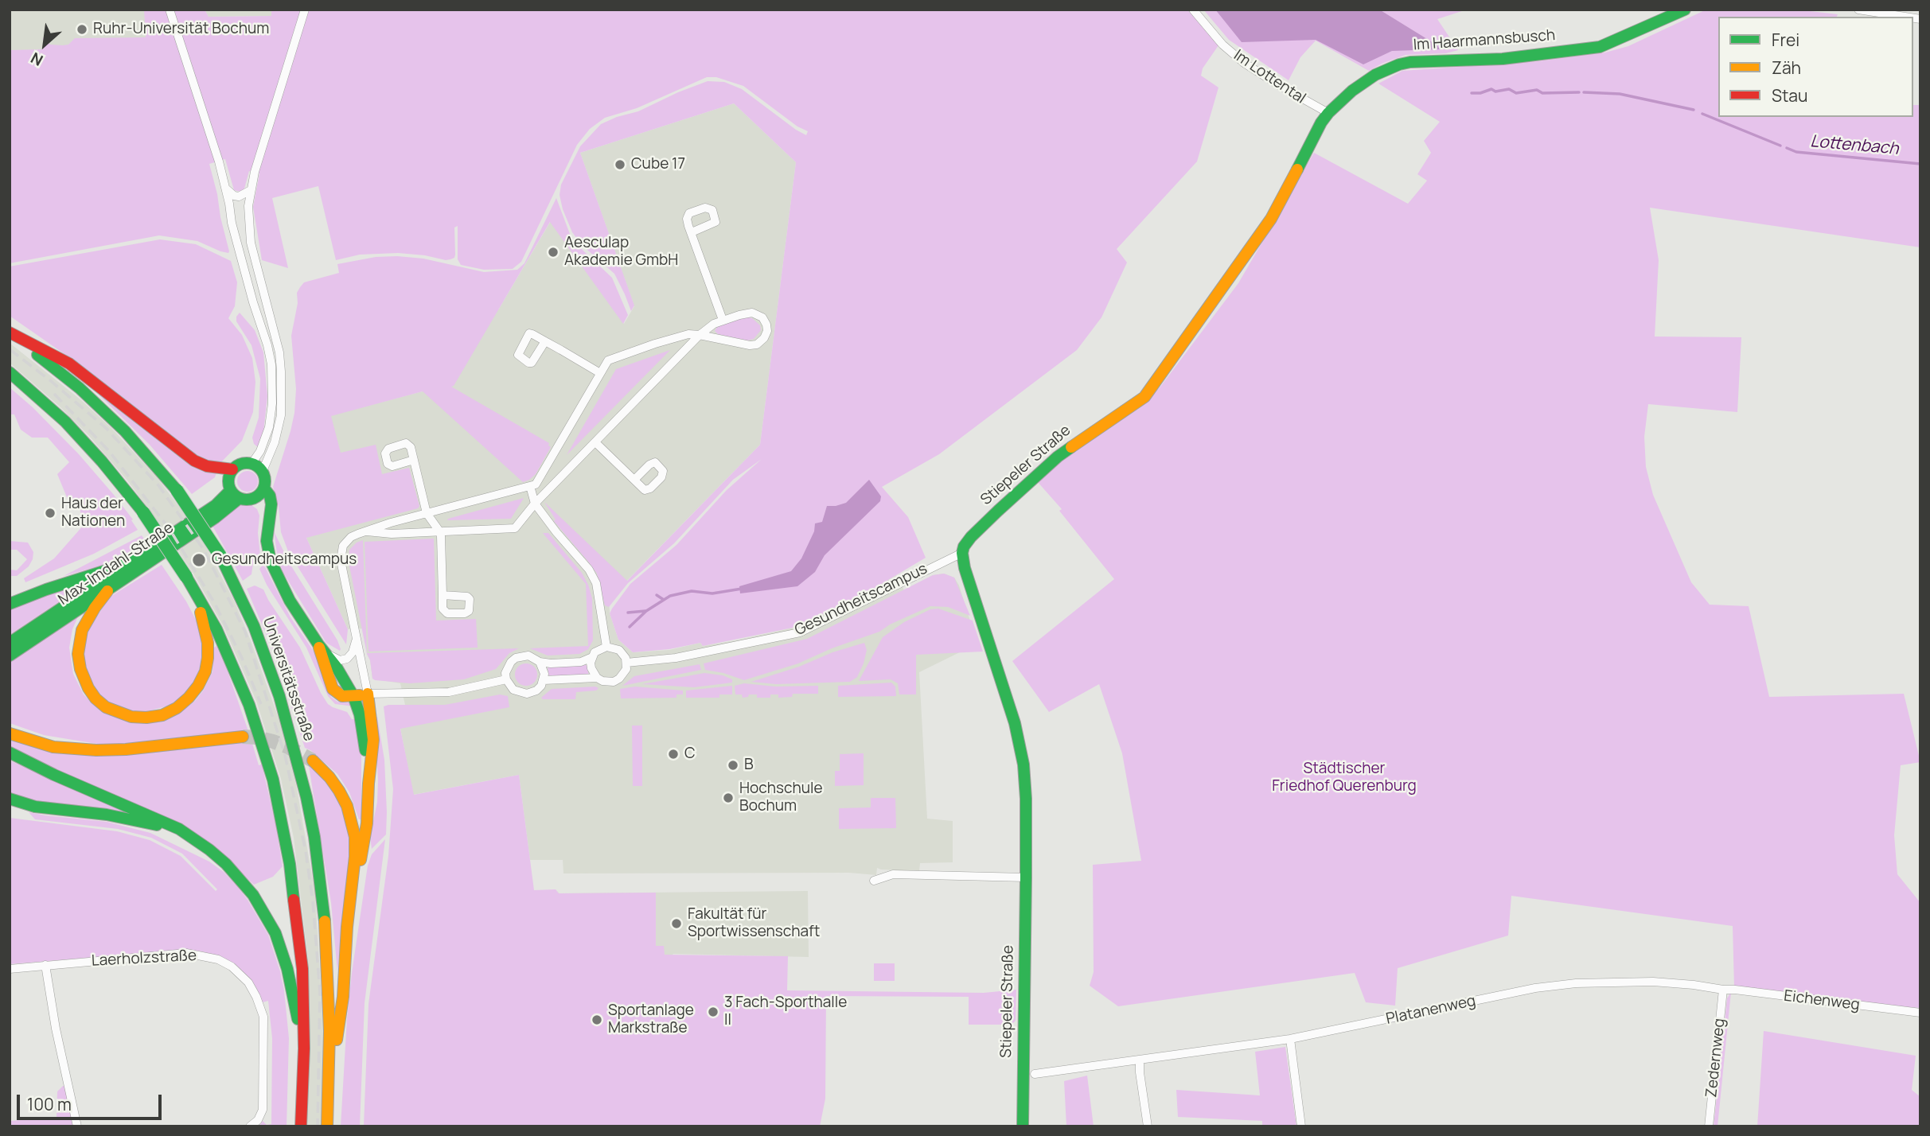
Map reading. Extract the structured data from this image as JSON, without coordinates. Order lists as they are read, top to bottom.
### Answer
{
  "streets": {
    "main road": [
      "Im Haarmannsbusch",
      "Stiepeler Straße",
      "Max-Imdahl-Straße",
      "Universitätsstraße"
    ],
    "street": [
      "Im Lottental",
      "Gesundheitscampus",
      "Laerholzstraße",
      "Eichenweg",
      "Platanenweg",
      "Zedernweg"
    ]
  },
  "crossings": [
    ["Im Haarmannsbusch", "Im Lottental"],
    ["Im Haarmannsbusch", "Stiepeler Straße"],
    ["Im Lottental", "Stiepeler Straße"],
    ["Stiepeler Straße", "Gesundheitscampus"],
    ["Eichenweg", "Platanenweg"],
    ["Eichenweg", "Zedernweg"],
    ["Platanenweg", "Zedernweg"]
  ],
  "water": ["Lottenbach"],
  "parks": ["Städtischer Friedhof Querenburg"],
  "places": [
    "Ruhr-Universität Bochum",
    "Cube 17",
    "Aesculap Akademie GmbH",
    "Haus der Nationen",
    "Gesundheitscampus",
    "C",
    "B",
    "Hochschule Bochum",
    "Fakultät für Sportwissenschaft",
    "3 Fach-Sporthalle II",
    "Sportanlage Markstraße"
  ],
  "legend": ["Frei", "Zäh", "Stau"],
  "scale_bar": "100 m",
  "north": "bottom left"
}
